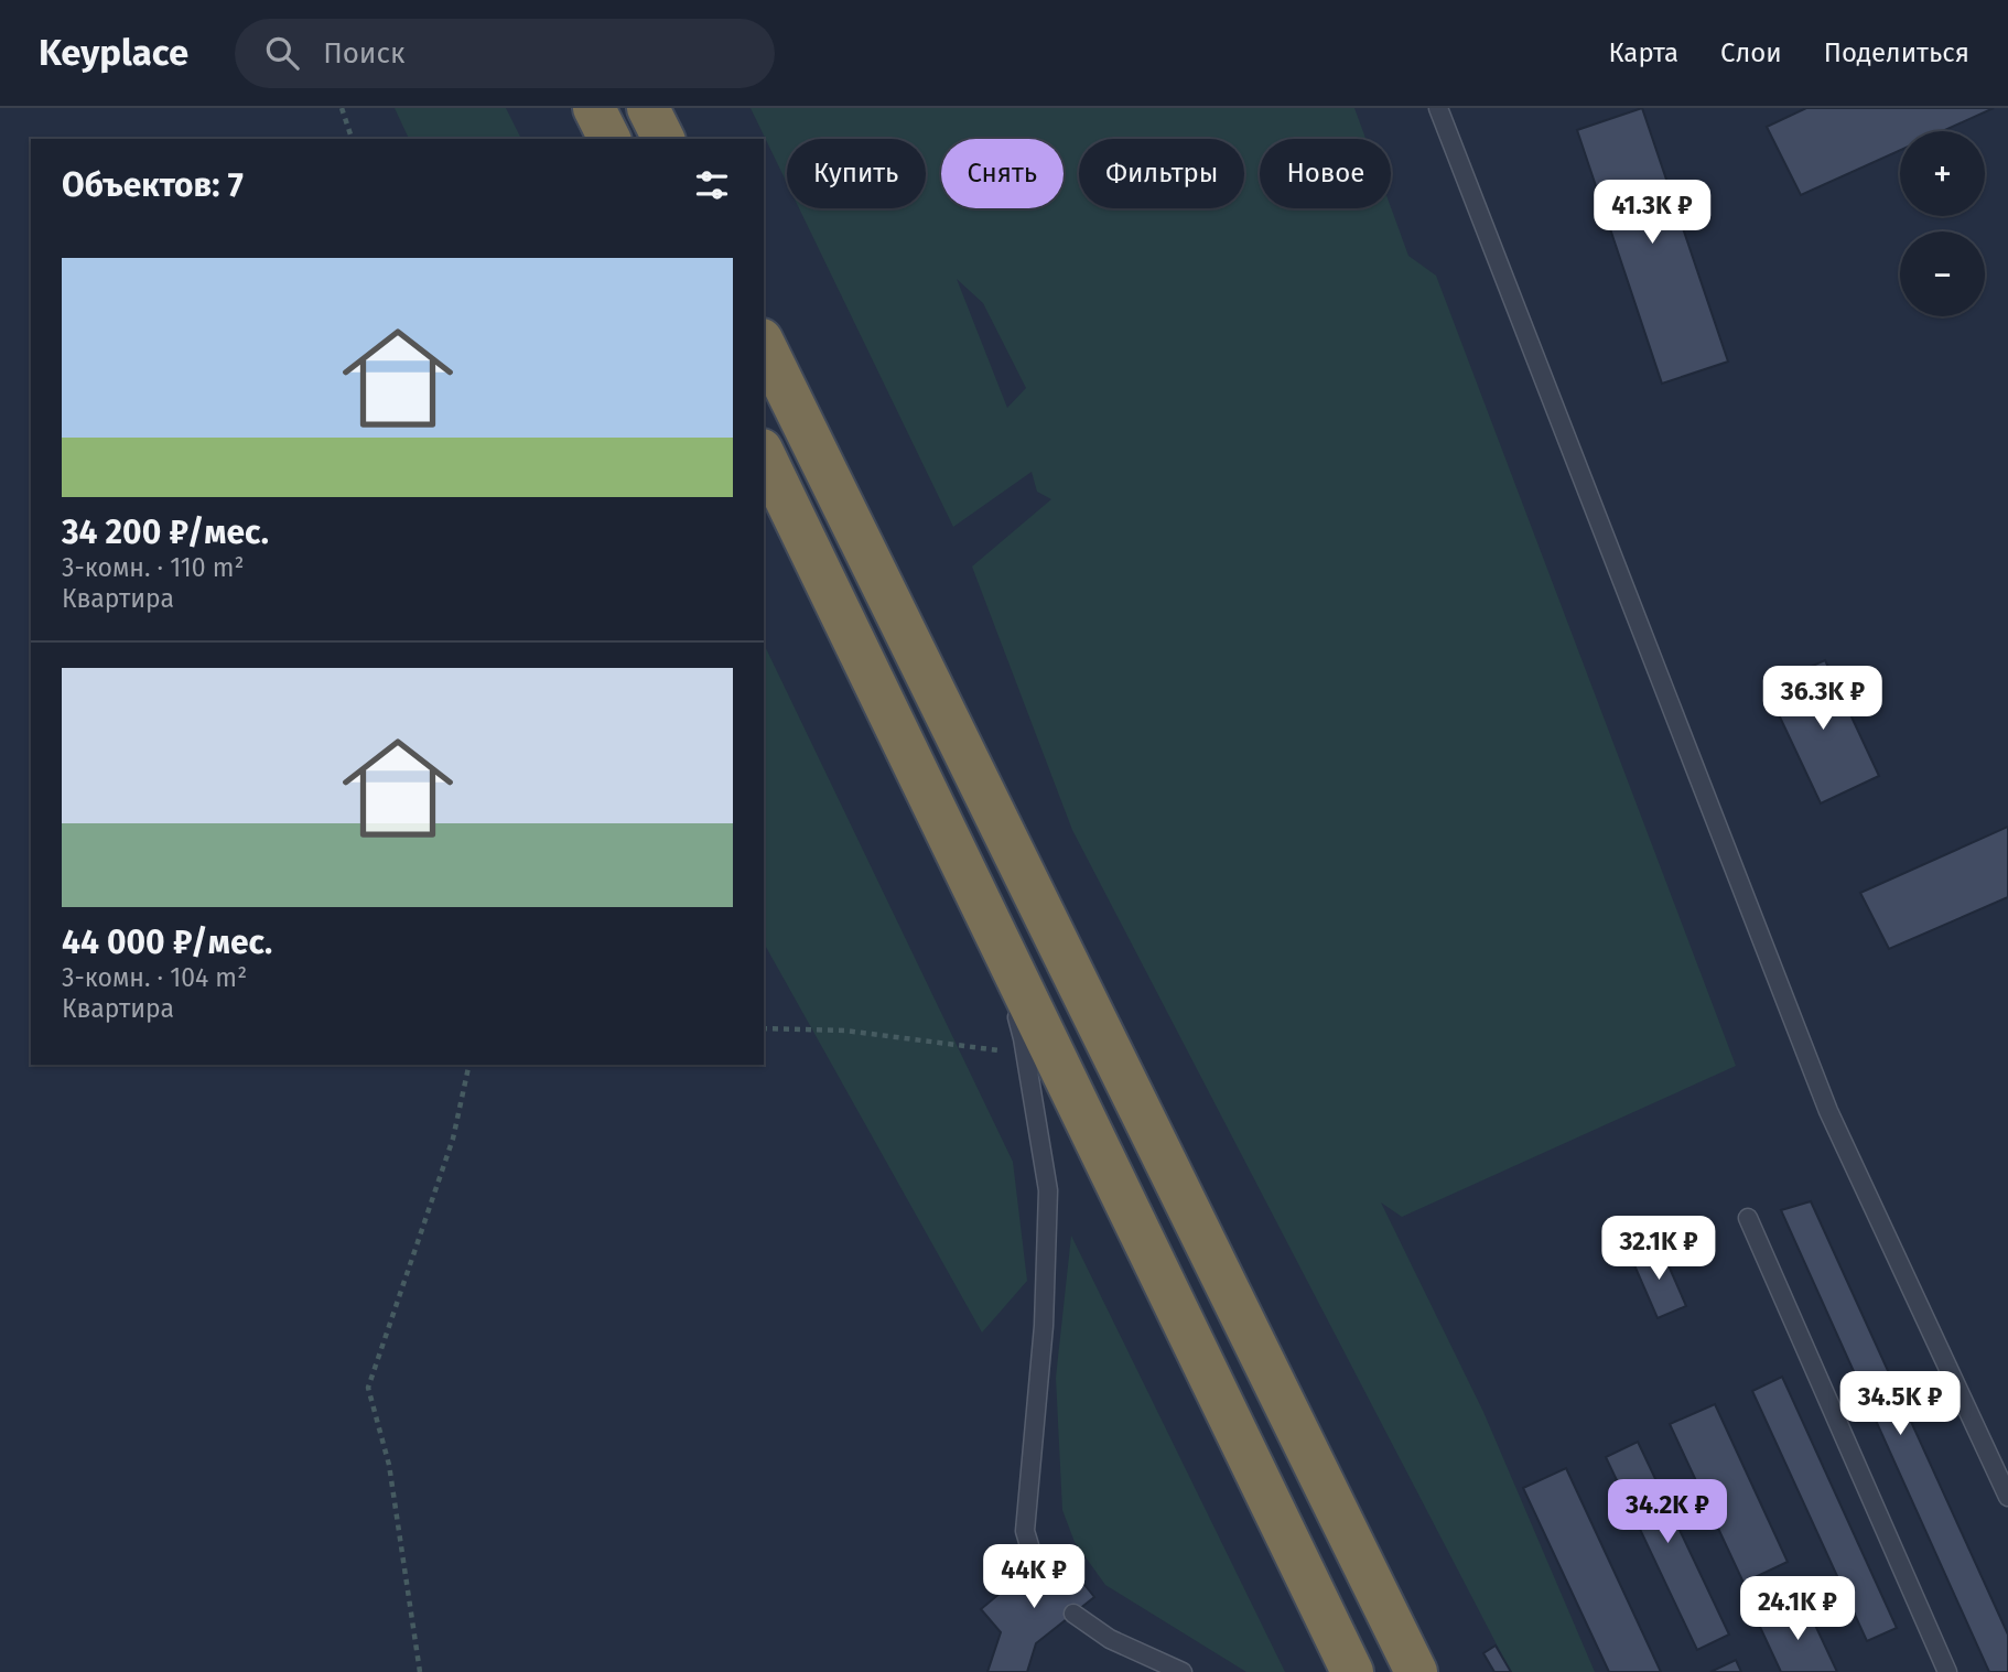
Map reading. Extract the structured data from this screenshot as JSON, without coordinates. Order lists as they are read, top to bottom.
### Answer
{
  "page": {
    "header": "Keyplace",
    "search": "Поиск",
    "nav": ["Карта", "Слои", "Поделиться"],
    "map_buttons": ["+", "−"],
    "chip": [
      "Купить",
      "Снять",
      "Фильтры",
      "Новое"
    ],
    "heading": "Объектов: 7",
    "price": [
      "41.3K ₽",
      "36.3K ₽",
      "32.1K ₽",
      "34.5K ₽",
      "34.2K ₽",
      "44K ₽",
      "24.1K ₽"
    ],
    "list": [
      {
        "name": "34 200 ₽/мес.",
        "note": "3-комн. · 110 m² · Квартира"
      },
      {
        "name": "44 000 ₽/мес.",
        "note": "3-комн. · 104 m² · Квартира"
      }
    ]
  }
}
